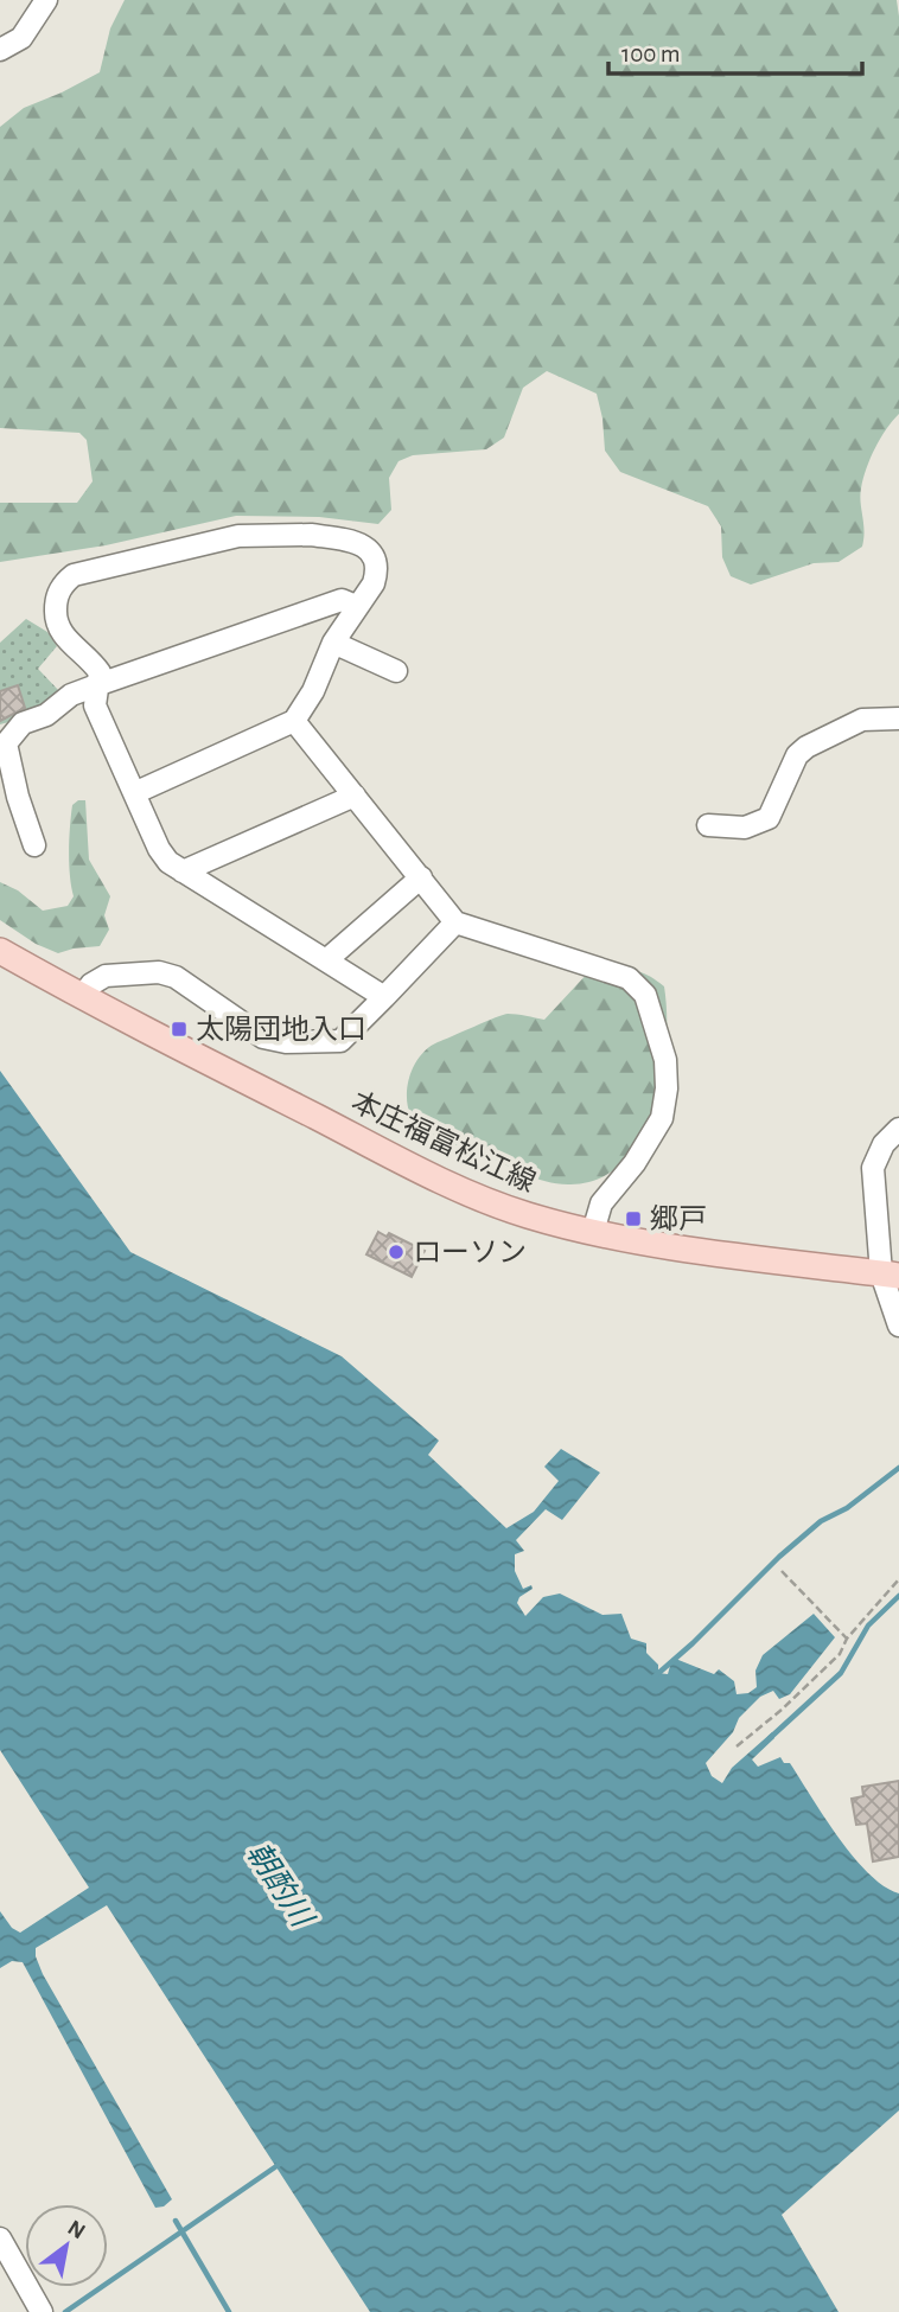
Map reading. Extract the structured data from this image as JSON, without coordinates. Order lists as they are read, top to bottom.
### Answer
{
  "streets": {
    "main road": ["本庄福富松江線"]
  },
  "water": ["朝酌川"],
  "places": {
    "transit": ["太陽団地入口", "郷戸"],
    "other": ["ローソン"]
  },
  "scale_bar": "100 m",
  "north": "top right"
}
